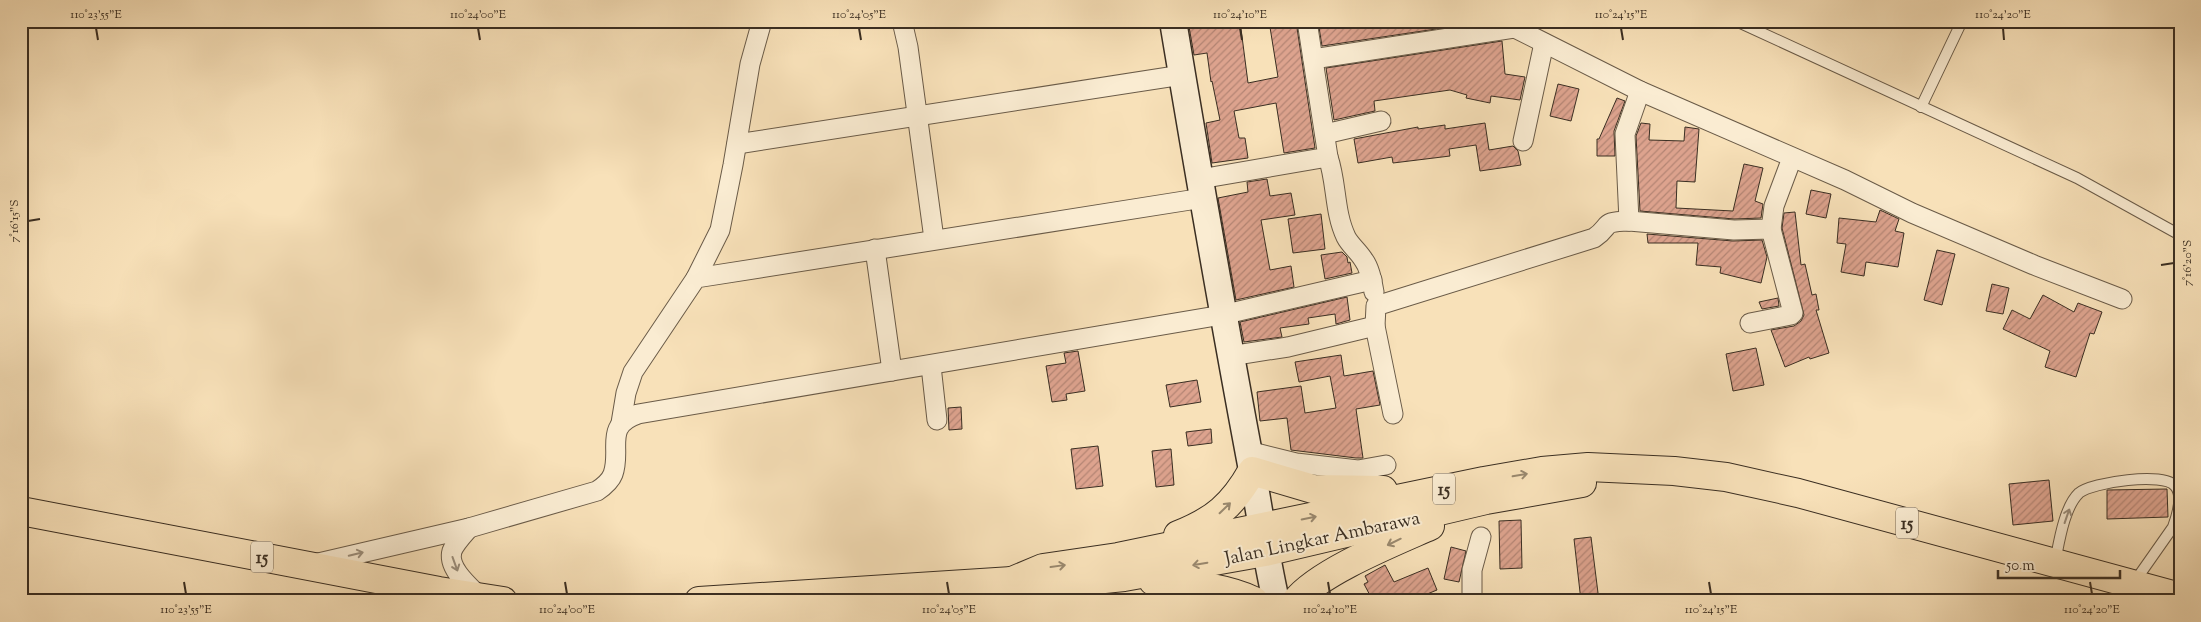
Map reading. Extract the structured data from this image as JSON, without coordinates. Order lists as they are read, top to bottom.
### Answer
{
  "streets": {
    "highway": ["15", "Jalan Lingkar Ambarawa"]
  },
  "crossings": [
    ["15", "Jalan Lingkar Ambarawa"]
  ],
  "scale_bar": "50 m",
  "coordinates": [
    "110°23'55\"E",
    "110°24'00\"E",
    "110°24'05\"E",
    "110°24'10\"E",
    "110°24'15\"E",
    "110°24'20\"E",
    "7°16'15\"S",
    "7°16'20\"S"
  ]
}
